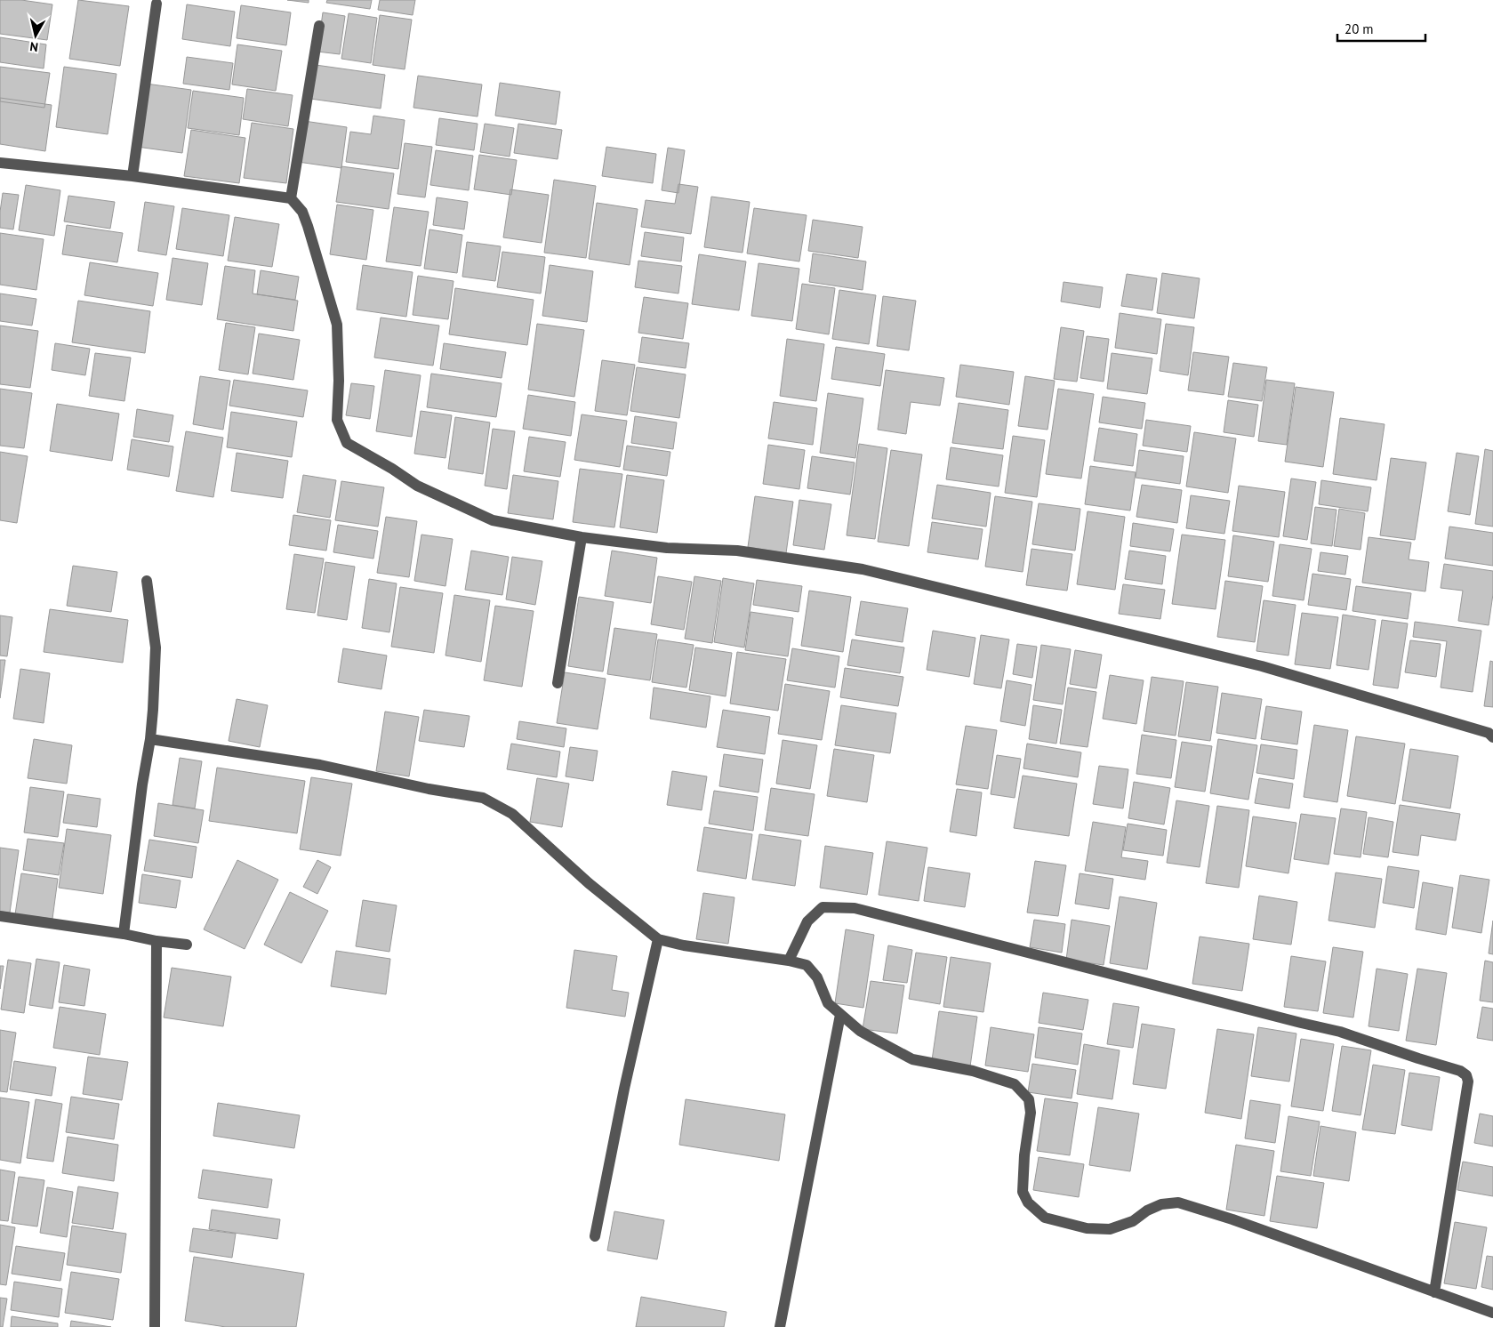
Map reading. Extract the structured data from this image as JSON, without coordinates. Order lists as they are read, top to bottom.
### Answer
{
  "scale_bar": "20 m",
  "north": "bottom"
}
